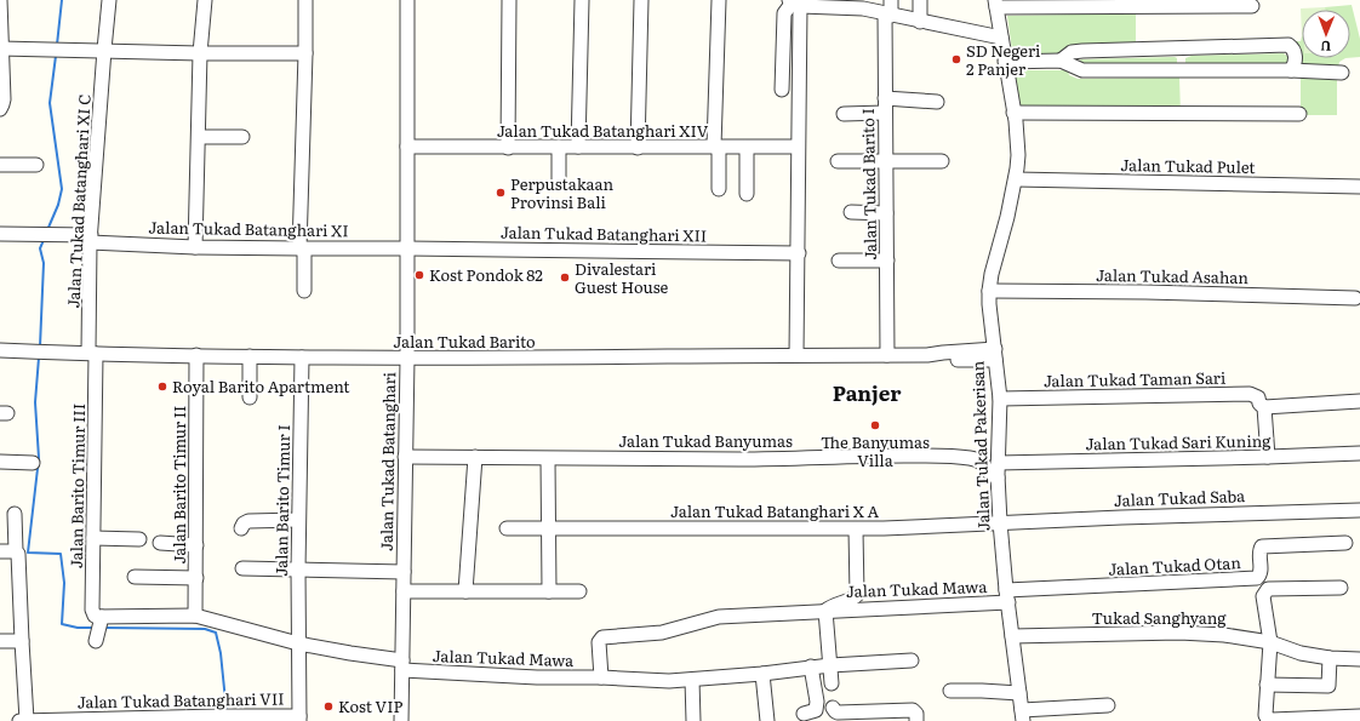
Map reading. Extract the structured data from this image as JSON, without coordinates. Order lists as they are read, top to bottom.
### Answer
{
  "streets": {
    "street": [
      "Jalan Tukad Batanghari XIV",
      "Jalan Tukad Pulet",
      "Jalan Tukad Barito I",
      "Jalan Tukad Batanghari XI C",
      "Jalan Tukad Batanghari XI",
      "Jalan Tukad Batanghari XII",
      "Jalan Tukad Asahan",
      "Jalan Tukad Barito",
      "Jalan Tukad Taman Sari",
      "Jalan Tukad Banyumas",
      "Jalan Tukad Sari Kuning",
      "Jalan Tukad Pakerisan",
      "Jalan Tukad Batanghari",
      "Jalan Barito Timur II",
      "Jalan Barito Timur III",
      "Jalan Tukad Saba",
      "Jalan Barito Timur I",
      "Jalan Tukad Batanghari X A",
      "Jalan Tukad Otan",
      "Jalan Tukad Mawa",
      "Tukad Sanghyang",
      "Jalan Tukad Batanghari VII"
    ]
  },
  "crossings": [
    ["Jalan Tukad Batanghari XIV", "Jalan Tukad Batanghari"],
    ["Jalan Tukad Pulet", "Jalan Tukad Pakerisan"],
    ["Jalan Tukad Barito I", "Jalan Tukad Barito"],
    ["Jalan Tukad Batanghari XI C", "Jalan Tukad Batanghari XI"],
    ["Jalan Tukad Batanghari XI C", "Jalan Tukad Barito"],
    ["Jalan Tukad Batanghari XI C", "Jalan Barito Timur III"],
    ["Jalan Tukad Batanghari XI", "Jalan Tukad Batanghari XII"],
    ["Jalan Tukad Batanghari XI", "Jalan Tukad Batanghari"],
    ["Jalan Tukad Batanghari XII", "Jalan Tukad Batanghari"],
    ["Jalan Tukad Asahan", "Jalan Tukad Pakerisan"],
    ["Jalan Tukad Barito", "Jalan Tukad Pakerisan"],
    ["Jalan Tukad Barito", "Jalan Tukad Batanghari"],
    ["Jalan Tukad Barito", "Jalan Barito Timur II"],
    ["Jalan Tukad Barito", "Jalan Barito Timur III"],
    ["Jalan Tukad Barito", "Jalan Barito Timur I"],
    ["Jalan Tukad Taman Sari", "Jalan Tukad Pakerisan"],
    ["Jalan Tukad Banyumas", "Jalan Tukad Pakerisan"],
    ["Jalan Tukad Banyumas", "Jalan Tukad Batanghari"],
    ["Jalan Tukad Sari Kuning", "Jalan Tukad Pakerisan"],
    ["Jalan Tukad Pakerisan", "Jalan Tukad Saba"],
    ["Jalan Tukad Pakerisan", "Jalan Tukad Batanghari X A"],
    ["Jalan Tukad Pakerisan", "Jalan Tukad Otan"],
    ["Jalan Tukad Pakerisan", "Jalan Tukad Mawa"],
    ["Jalan Tukad Pakerisan", "Tukad Sanghyang"],
    ["Jalan Tukad Batanghari", "Jalan Tukad Mawa"],
    ["Jalan Barito Timur II", "Jalan Barito Timur III"],
    ["Jalan Tukad Saba", "Jalan Tukad Batanghari X A"],
    ["Jalan Barito Timur I", "Jalan Tukad Batanghari VII"],
    ["Jalan Tukad Otan", "Jalan Tukad Mawa"]
  ],
  "districts": ["Panjer"],
  "places": [
    "SD Negeri 2 Panjer",
    "Perpustakaan Provinsi Bali",
    "Kost Pondok 82",
    "Divalestari Guest House",
    "Royal Barito Apartment",
    "The Banyumas Villa",
    "Kost VIP"
  ],
  "north": "bottom"
}
